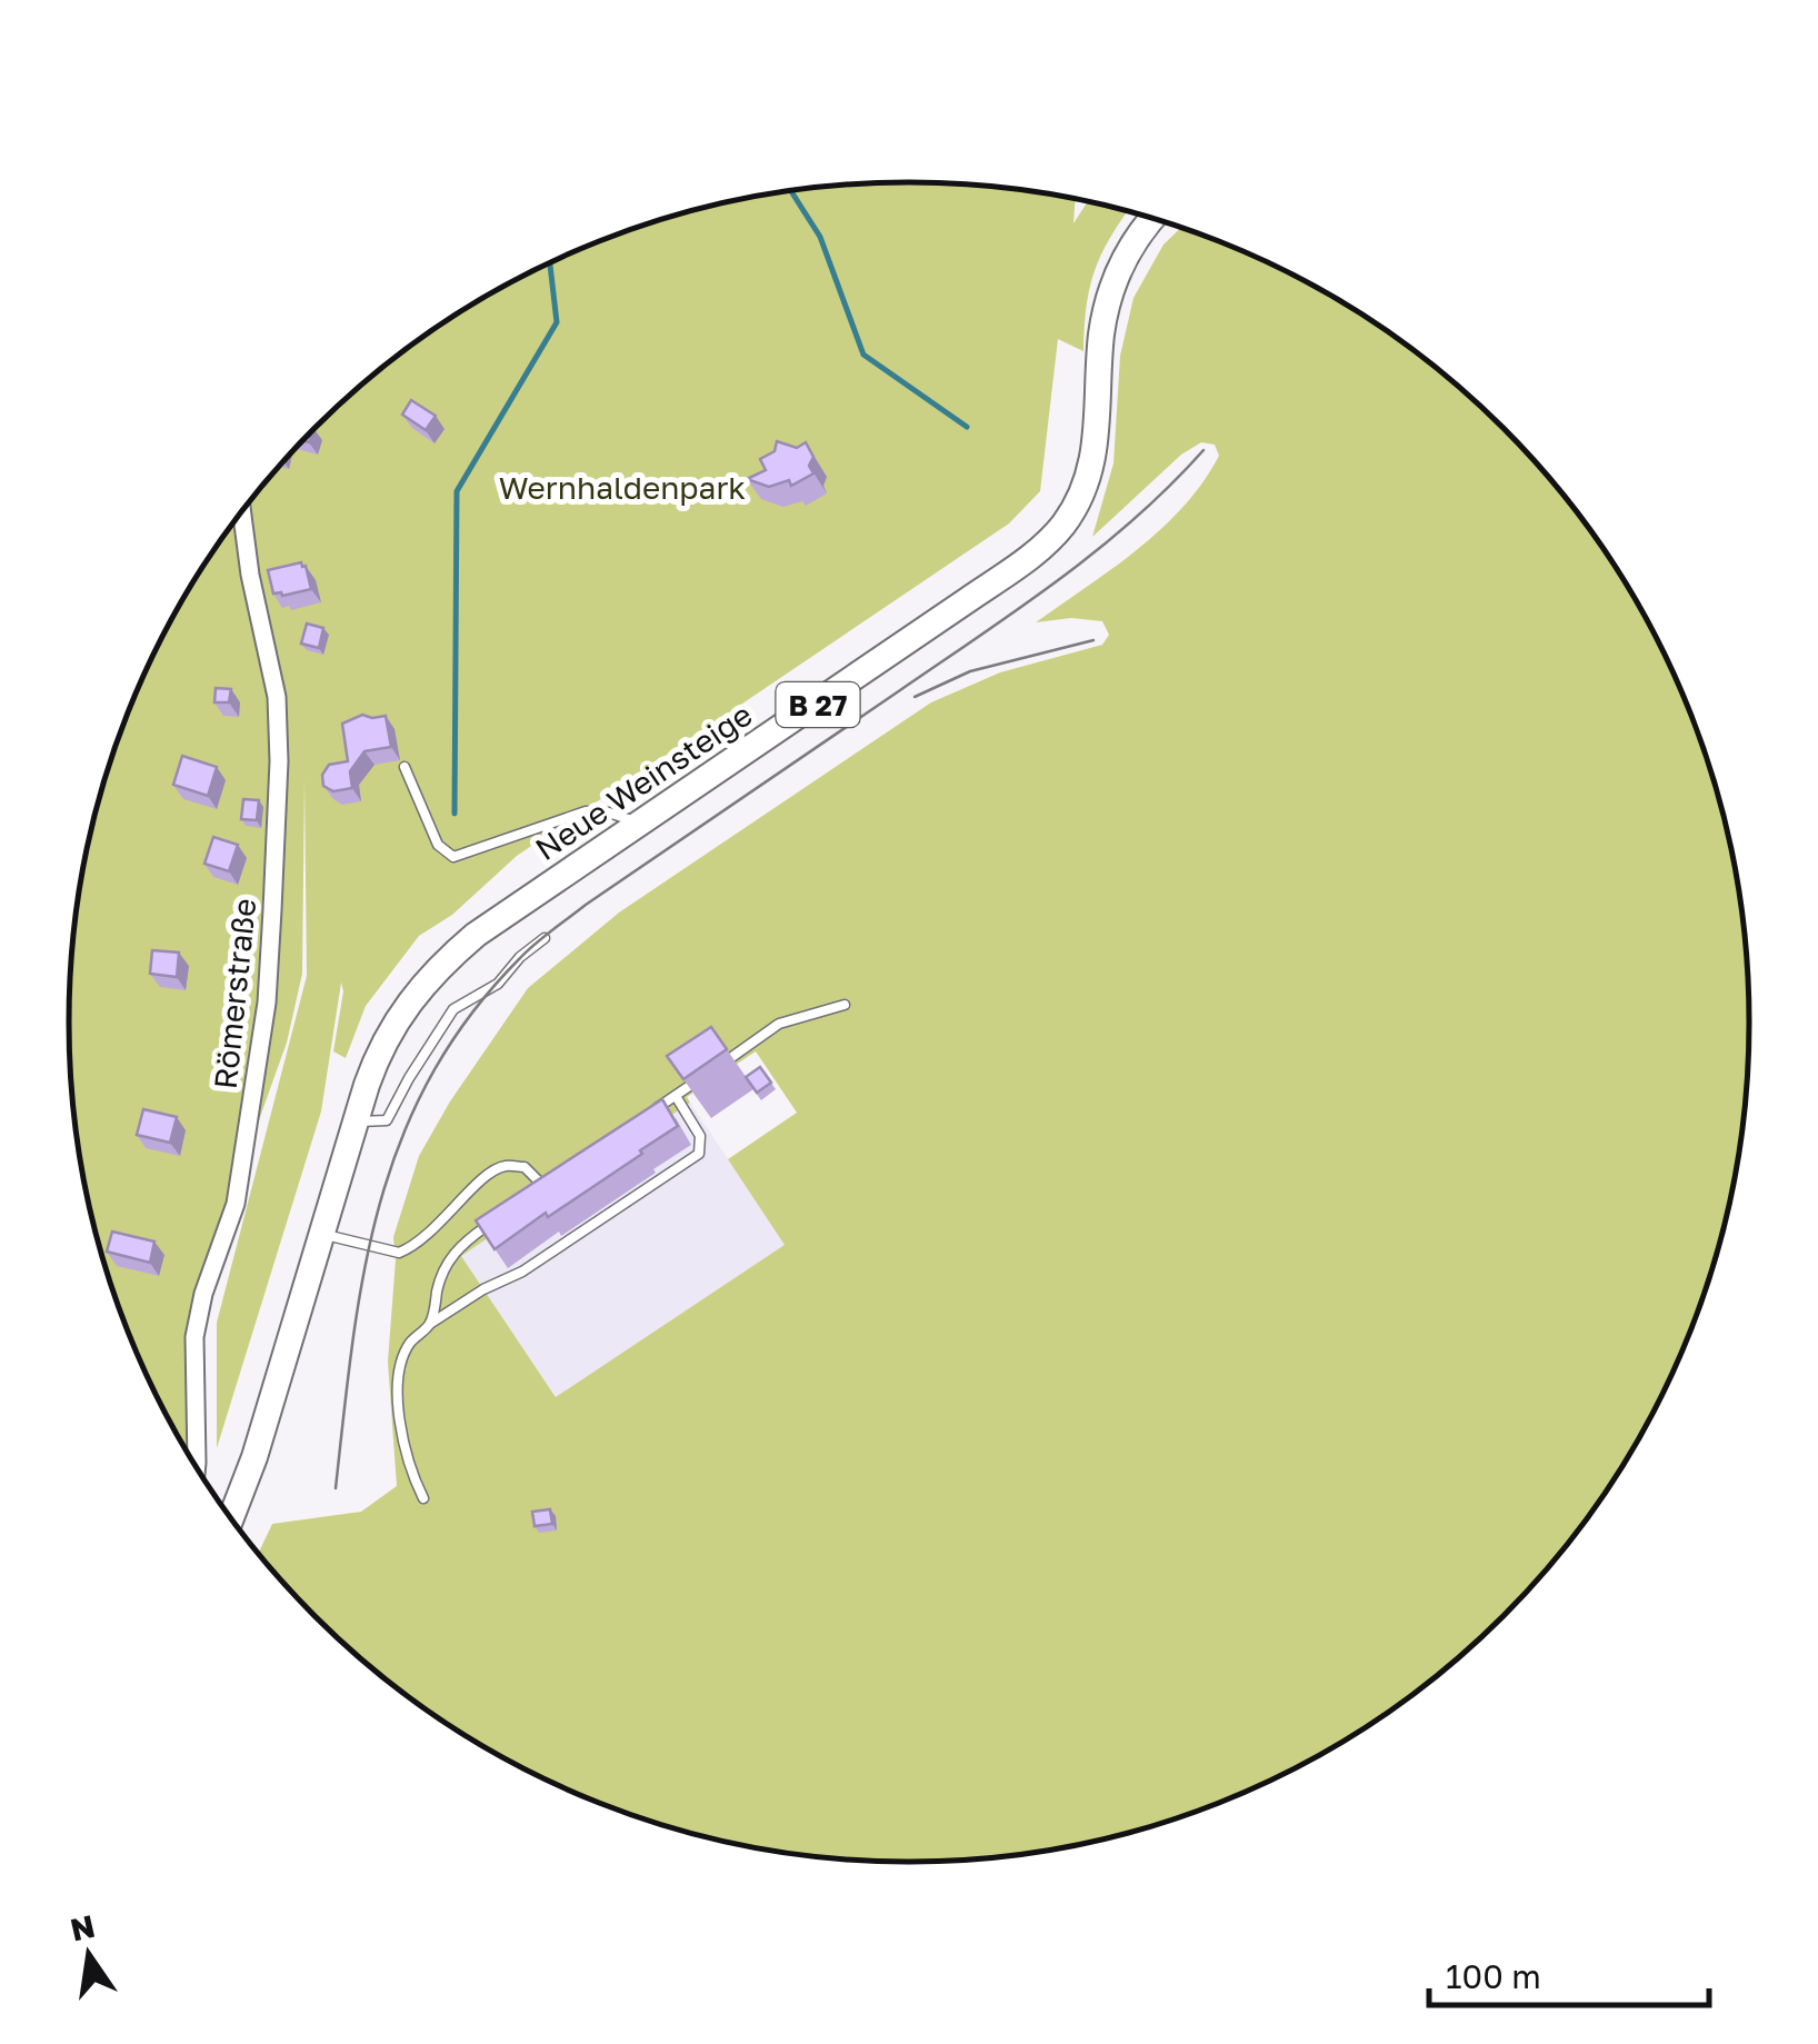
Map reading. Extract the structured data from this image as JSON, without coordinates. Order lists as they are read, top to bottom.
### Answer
{
  "streets": {
    "main road": ["B 27", "Neue Weinsteige"],
    "street": ["Römerstraße"]
  },
  "parks": ["Wernhaldenpark"],
  "scale_bar": "100 m",
  "north": "top"
}
